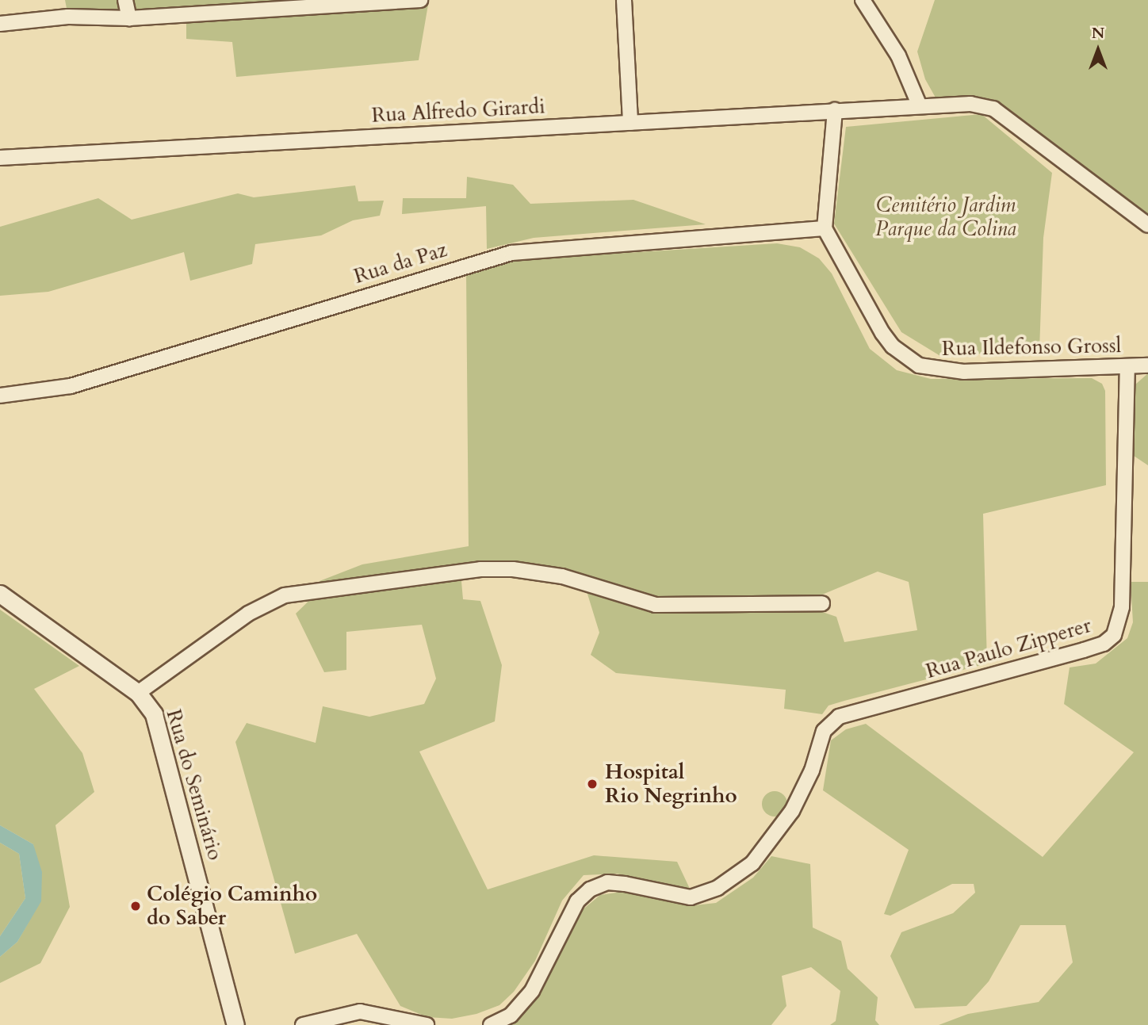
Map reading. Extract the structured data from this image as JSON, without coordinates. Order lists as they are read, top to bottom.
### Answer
{
  "streets": {
    "street": [
      "Rua Alfredo Girardi",
      "Rua da Paz",
      "Rua Ildefonso Grossl",
      "Rua Paulo Zipperer",
      "Rua do Seminário"
    ]
  },
  "crossings": [
    ["Rua da Paz", "Rua Ildefonso Grossl"],
    ["Rua Ildefonso Grossl", "Rua Paulo Zipperer"]
  ],
  "parks": ["Cemitério Jardim Parque da Colina"],
  "places": ["Hospital Rio Negrinho", "Colégio Caminho do Saber"],
  "north": "top"
}
